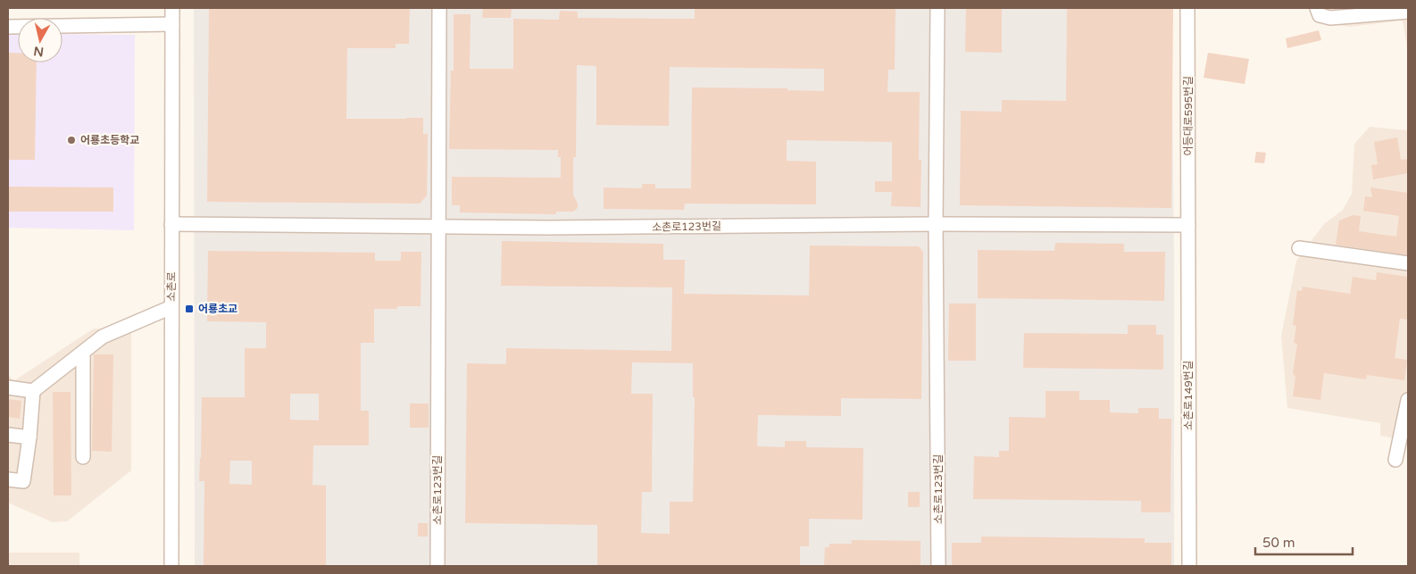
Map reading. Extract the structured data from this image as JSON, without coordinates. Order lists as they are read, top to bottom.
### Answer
{
  "streets": {
    "street": [
      "어등대로595번길",
      "소촌로123번길",
      "소촌로",
      "소촌로149번길"
    ]
  },
  "crossings": [
    ["어등대로595번길", "소촌로123번길"],
    ["어등대로595번길", "소촌로149번길"],
    ["소촌로123번길", "소촌로"],
    ["소촌로123번길", "소촌로149번길"]
  ],
  "places": {
    "other": ["어룡초등학교"],
    "transit": ["어룡초교"]
  },
  "scale_bar": "50 m",
  "north": "bottom"
}
